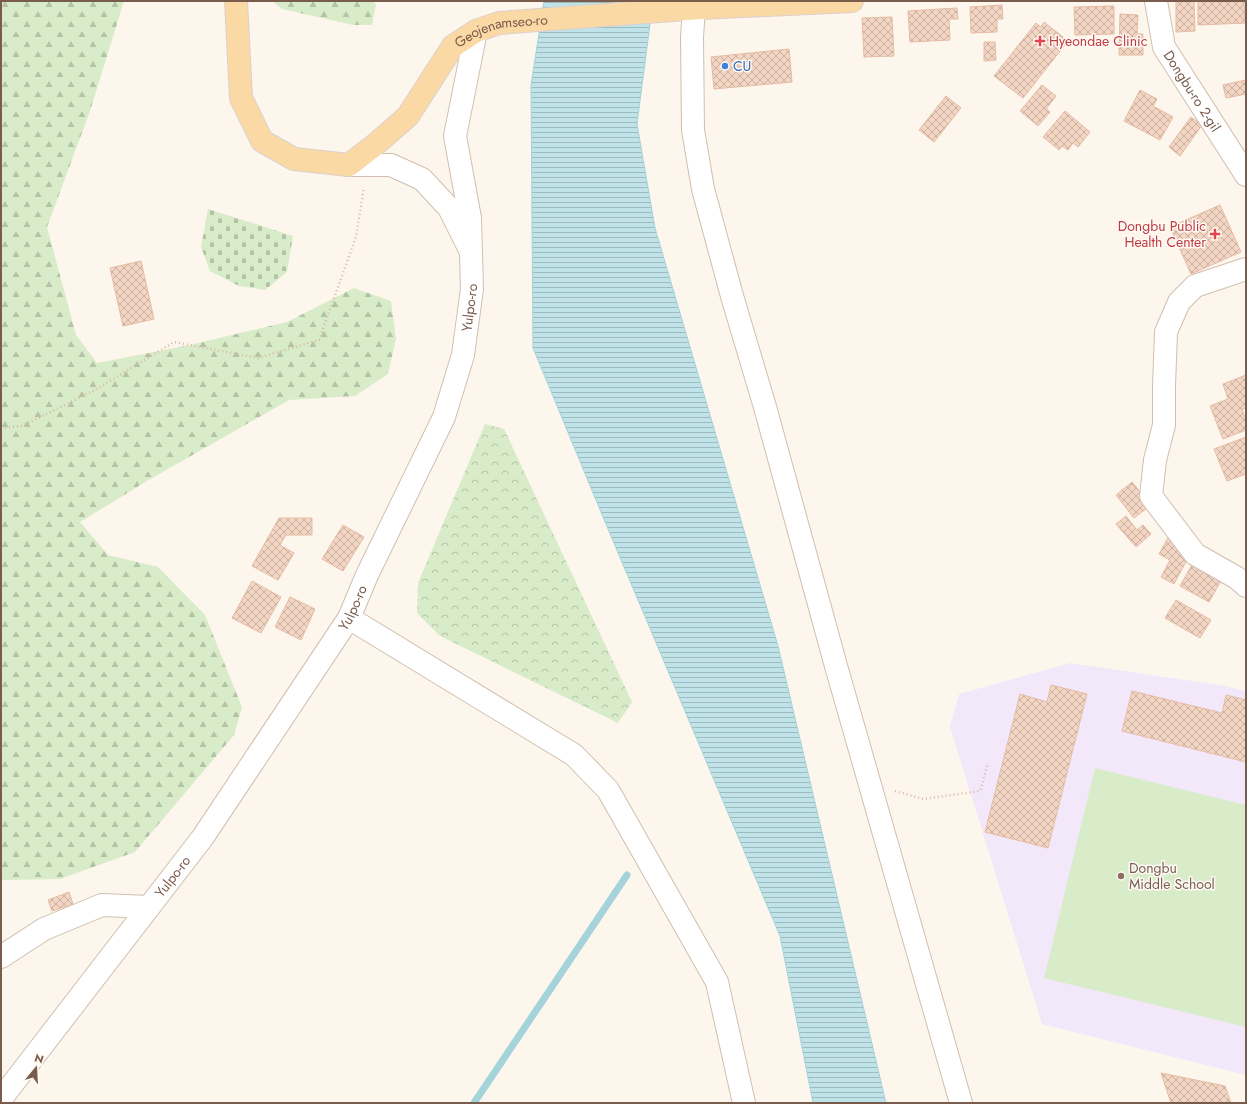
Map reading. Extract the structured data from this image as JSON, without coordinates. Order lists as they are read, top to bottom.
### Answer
{
  "streets": {
    "main road": ["Geojenamseo-ro"],
    "street": ["Dongbu-ro 2-gil", "Yulpo-ro"]
  },
  "crossings": [
    ["Geojenamseo-ro", "Yulpo-ro"]
  ],
  "places": {
    "health": ["Hyeondae Clinic", "Dongbu Public Health Center"],
    "other": ["CU", "Dongbu Middle School"]
  },
  "north": "top"
}
